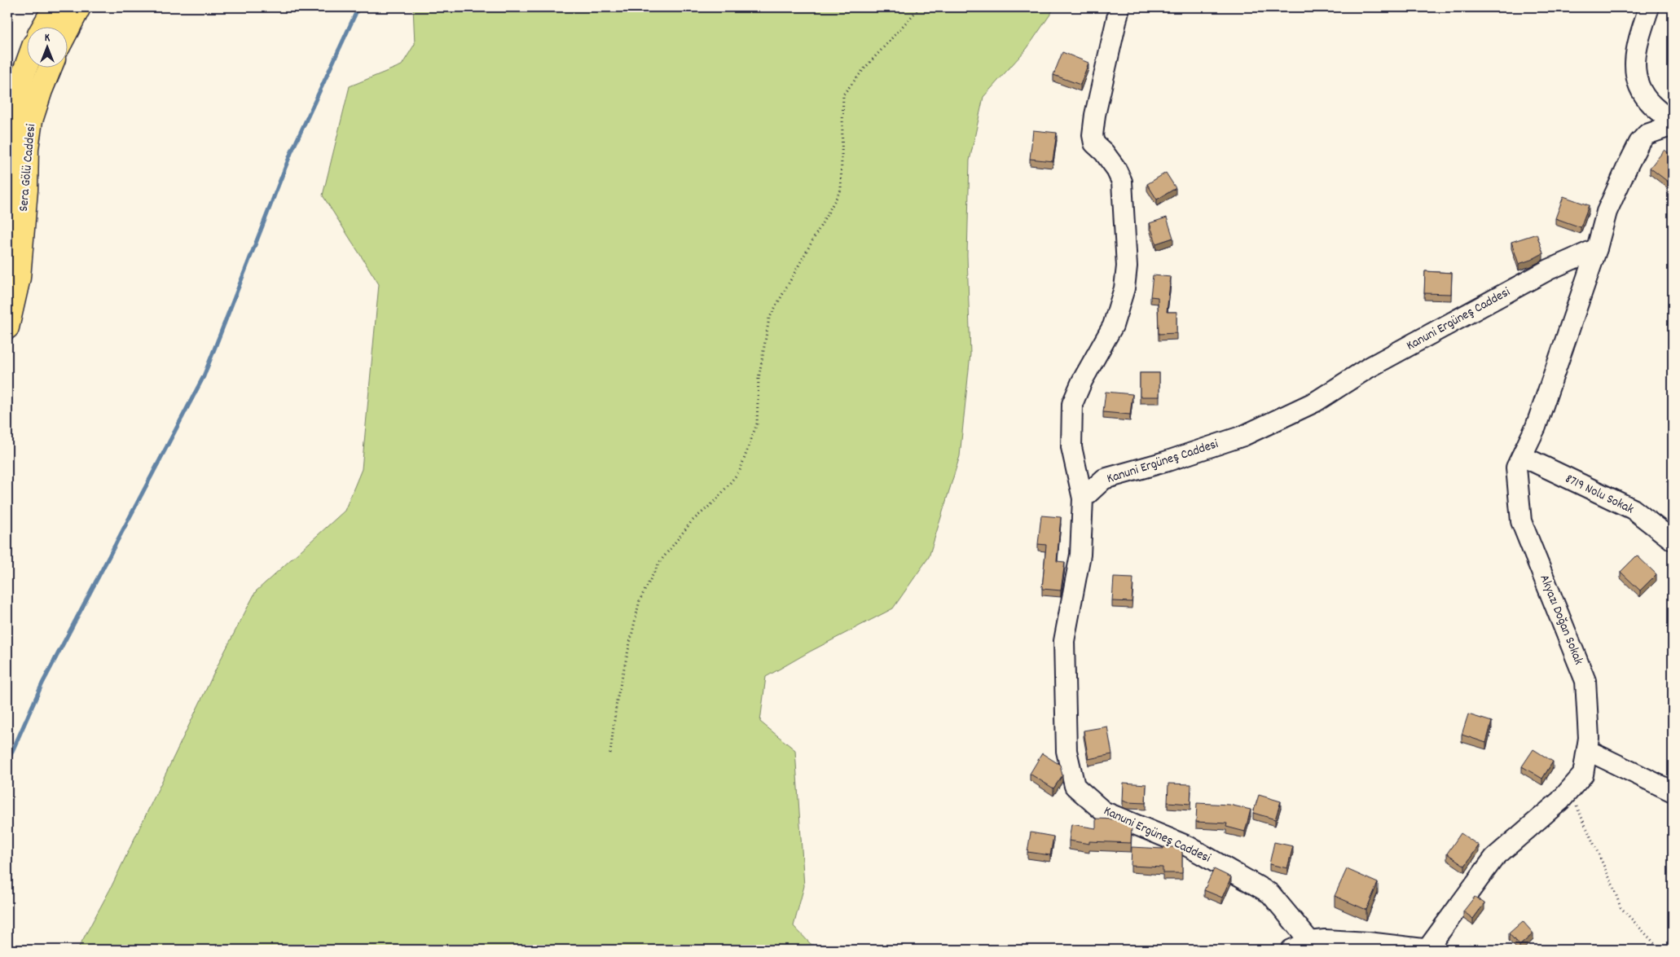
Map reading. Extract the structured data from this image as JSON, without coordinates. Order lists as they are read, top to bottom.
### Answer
{
  "streets": {
    "main road": ["Sera Gölü Caddesi"],
    "street": ["Kanuni Ergüneş Caddesi", "8719 Nolu Sokak", "Akyazı Doğan Sokak"]
  },
  "crossings": [
    ["Kanuni Ergüneş Caddesi", "Akyazı Doğan Sokak"],
    ["8719 Nolu Sokak", "Akyazı Doğan Sokak"]
  ],
  "north": "top"
}
